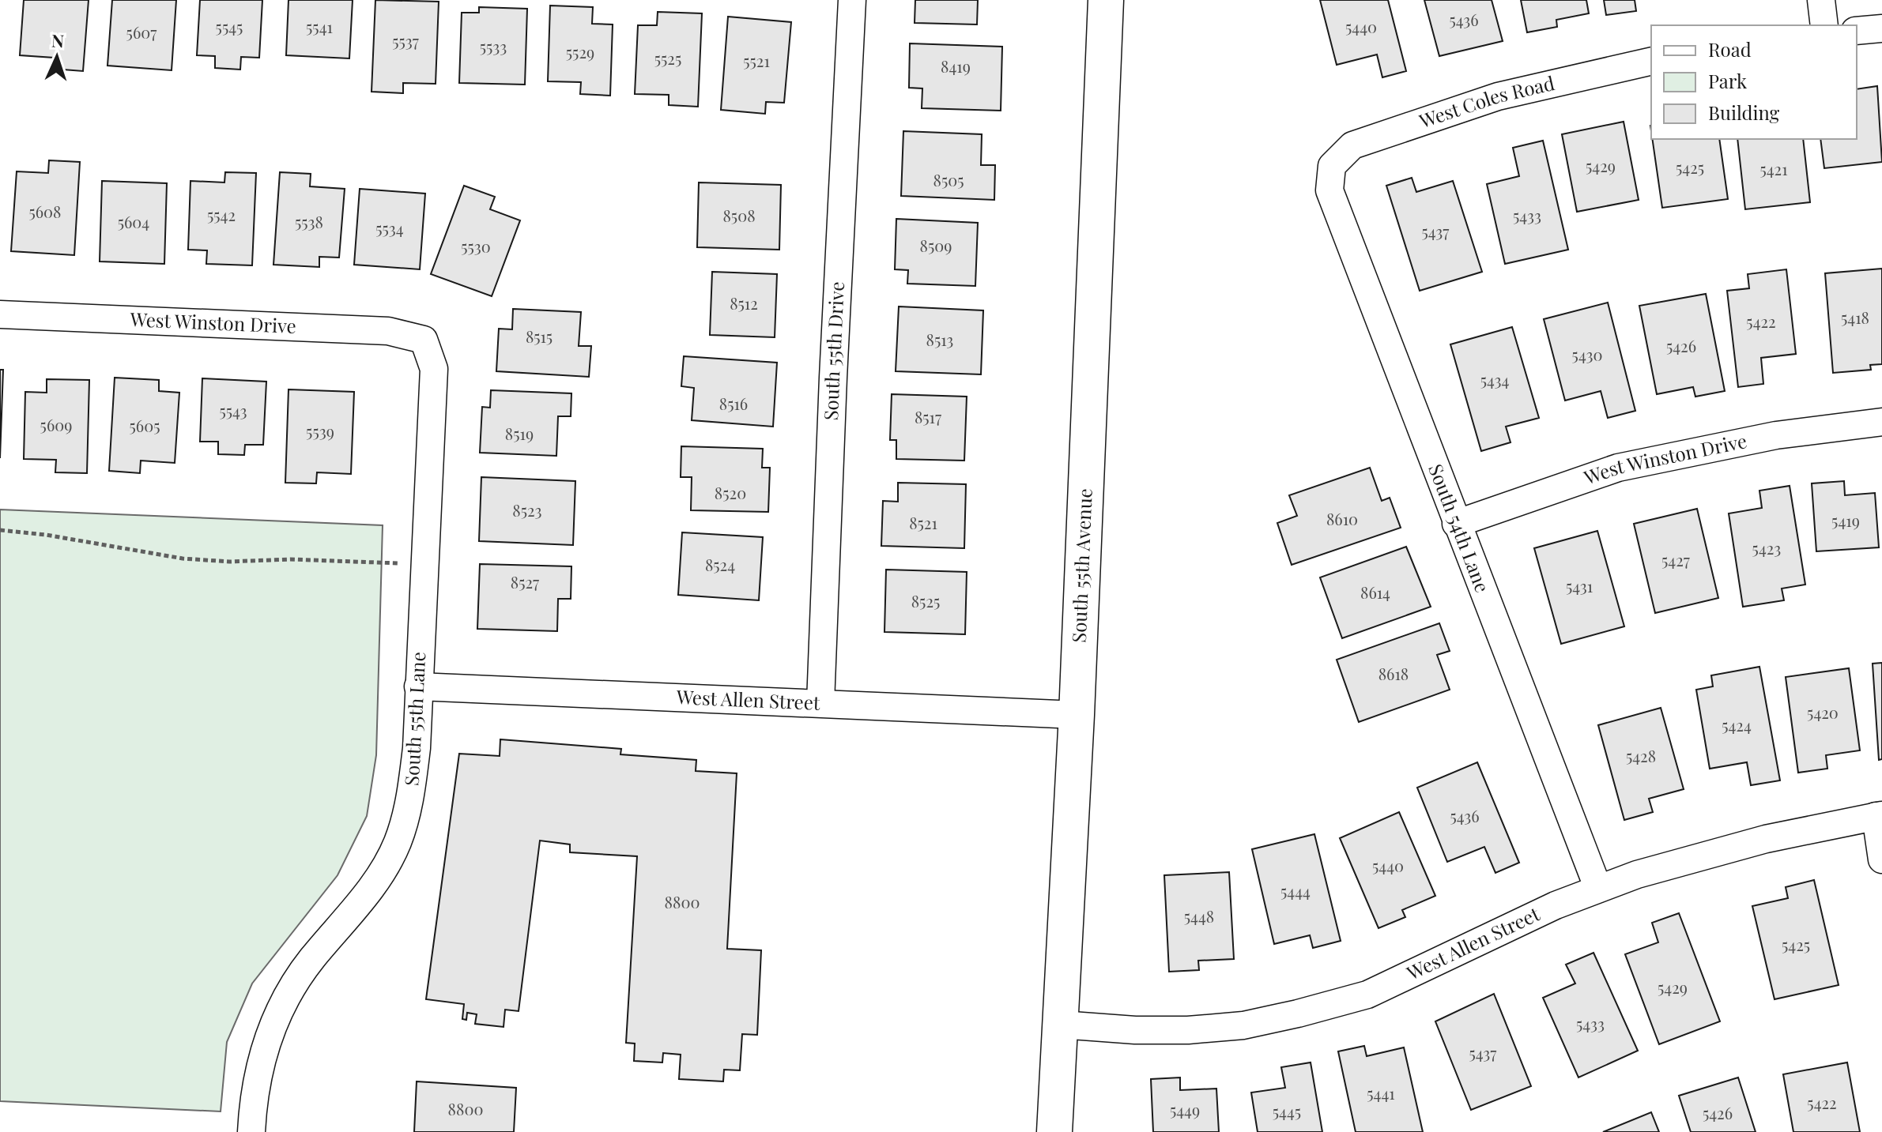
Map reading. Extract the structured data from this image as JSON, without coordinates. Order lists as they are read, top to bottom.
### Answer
{
  "streets": {
    "street": [
      "West Coles Road",
      "West Winston Drive",
      "South 55th Drive",
      "South 54th Lane",
      "South 55th Avenue",
      "West Allen Street",
      "South 55th Lane"
    ]
  },
  "crossings": [
    ["West Coles Road", "South 54th Lane"],
    ["West Winston Drive", "South 54th Lane"],
    ["West Winston Drive", "South 55th Lane"],
    ["South 55th Drive", "West Allen Street"],
    ["South 54th Lane", "West Allen Street"],
    ["South 55th Avenue", "West Allen Street"],
    ["West Allen Street", "South 55th Lane"]
  ],
  "house_numbers": [
    "5436",
    "5545",
    "5541",
    "5440",
    "5607",
    "5537",
    "5533",
    "5529",
    "5525",
    "5521",
    "8419",
    "5429",
    "5425",
    "5421",
    "8505",
    "5608",
    "5542",
    "8508",
    "5433",
    "5604",
    "5538",
    "5534",
    "5437",
    "8509",
    "5530",
    "8512",
    "5418",
    "5422",
    "8515",
    "8513",
    "5426",
    "5430",
    "5434",
    "8516",
    "5543",
    "8517",
    "5609",
    "5605",
    "5539",
    "8519",
    "8520",
    "8523",
    "8610",
    "5419",
    "8521",
    "5423",
    "5427",
    "8524",
    "8527",
    "5431",
    "8614",
    "8525",
    "8618",
    "5420",
    "5424",
    "5428",
    "5436",
    "5440",
    "5444",
    "8800",
    "5448",
    "5425",
    "5429",
    "5433",
    "5437",
    "5441",
    "5422",
    "8800",
    "5449",
    "5445",
    "5426"
  ],
  "legend": ["Road", "Park", "Building"],
  "north": "top"
}
